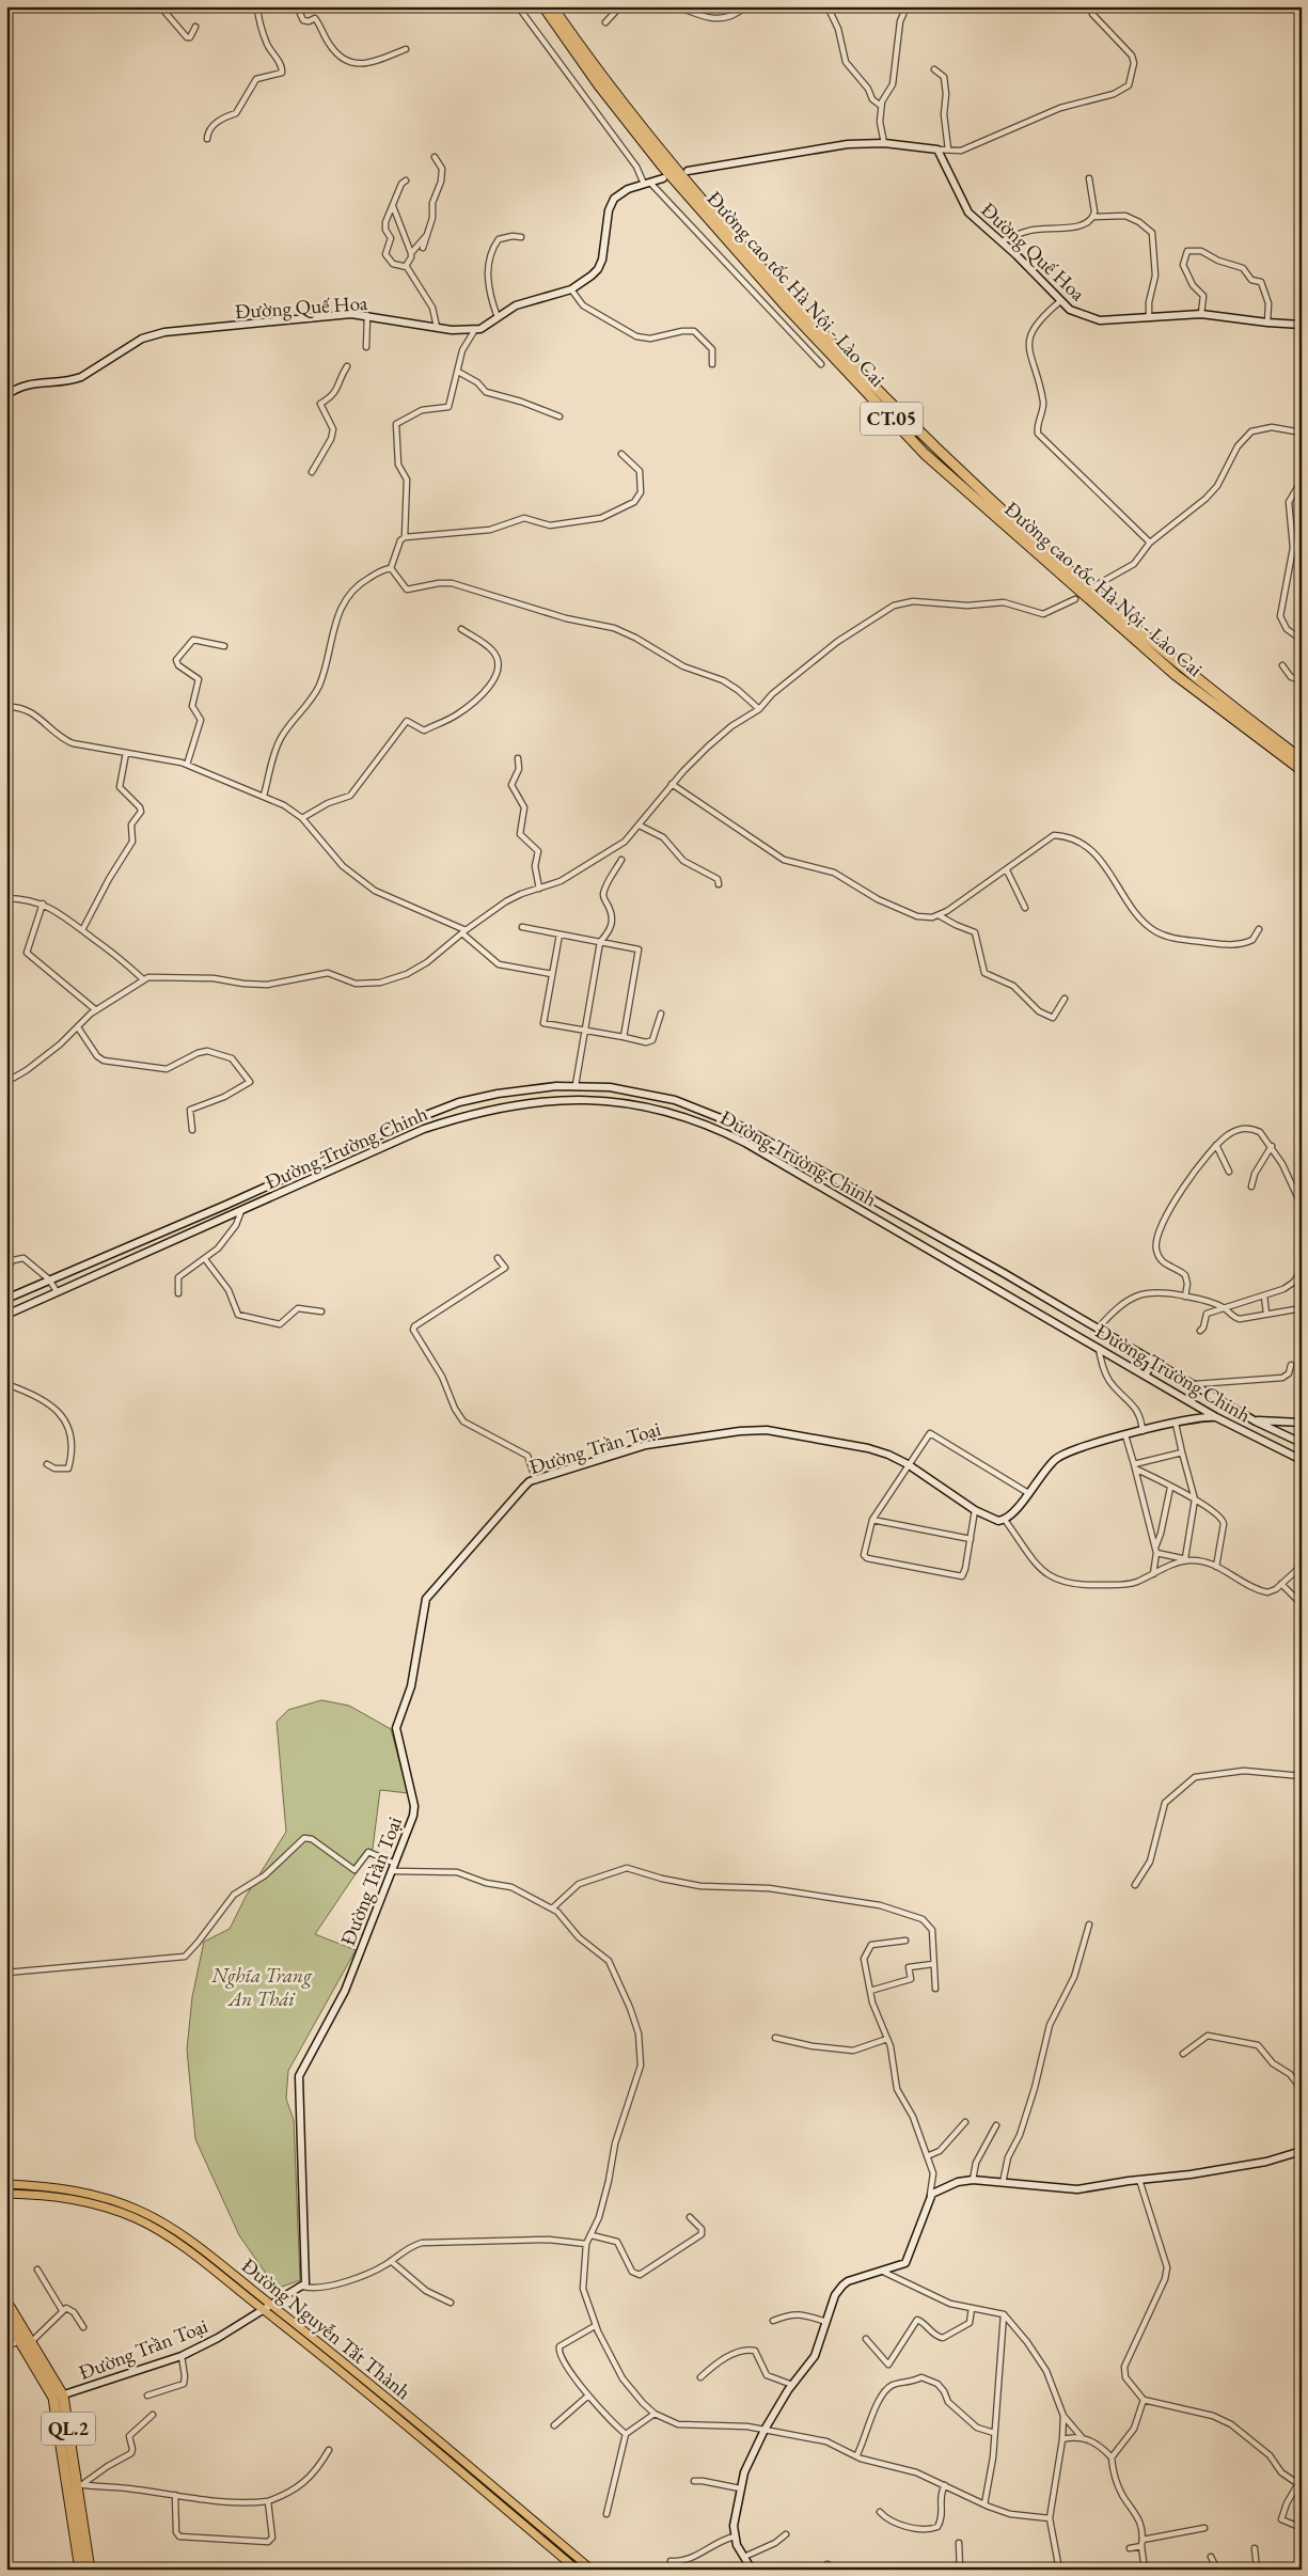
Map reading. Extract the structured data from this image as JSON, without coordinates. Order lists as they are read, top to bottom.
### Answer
{
  "streets": {
    "highway": ["Đường cao tốc Hà Nội - Lào Cai", "CT.05", "QL.2"],
    "main road": ["Đường Nguyễn Tất Thành"],
    "street": ["Đường Quế Hoa", "Đường Trường Chinh", "Đường Trần Toại"]
  },
  "crossings": [
    ["Đường Trần Toại", "Đường Nguyễn Tất Thành"],
    ["Đường Trần Toại", "QL.2"]
  ],
  "parks": ["Nghĩa Trang An Thái"]
}
